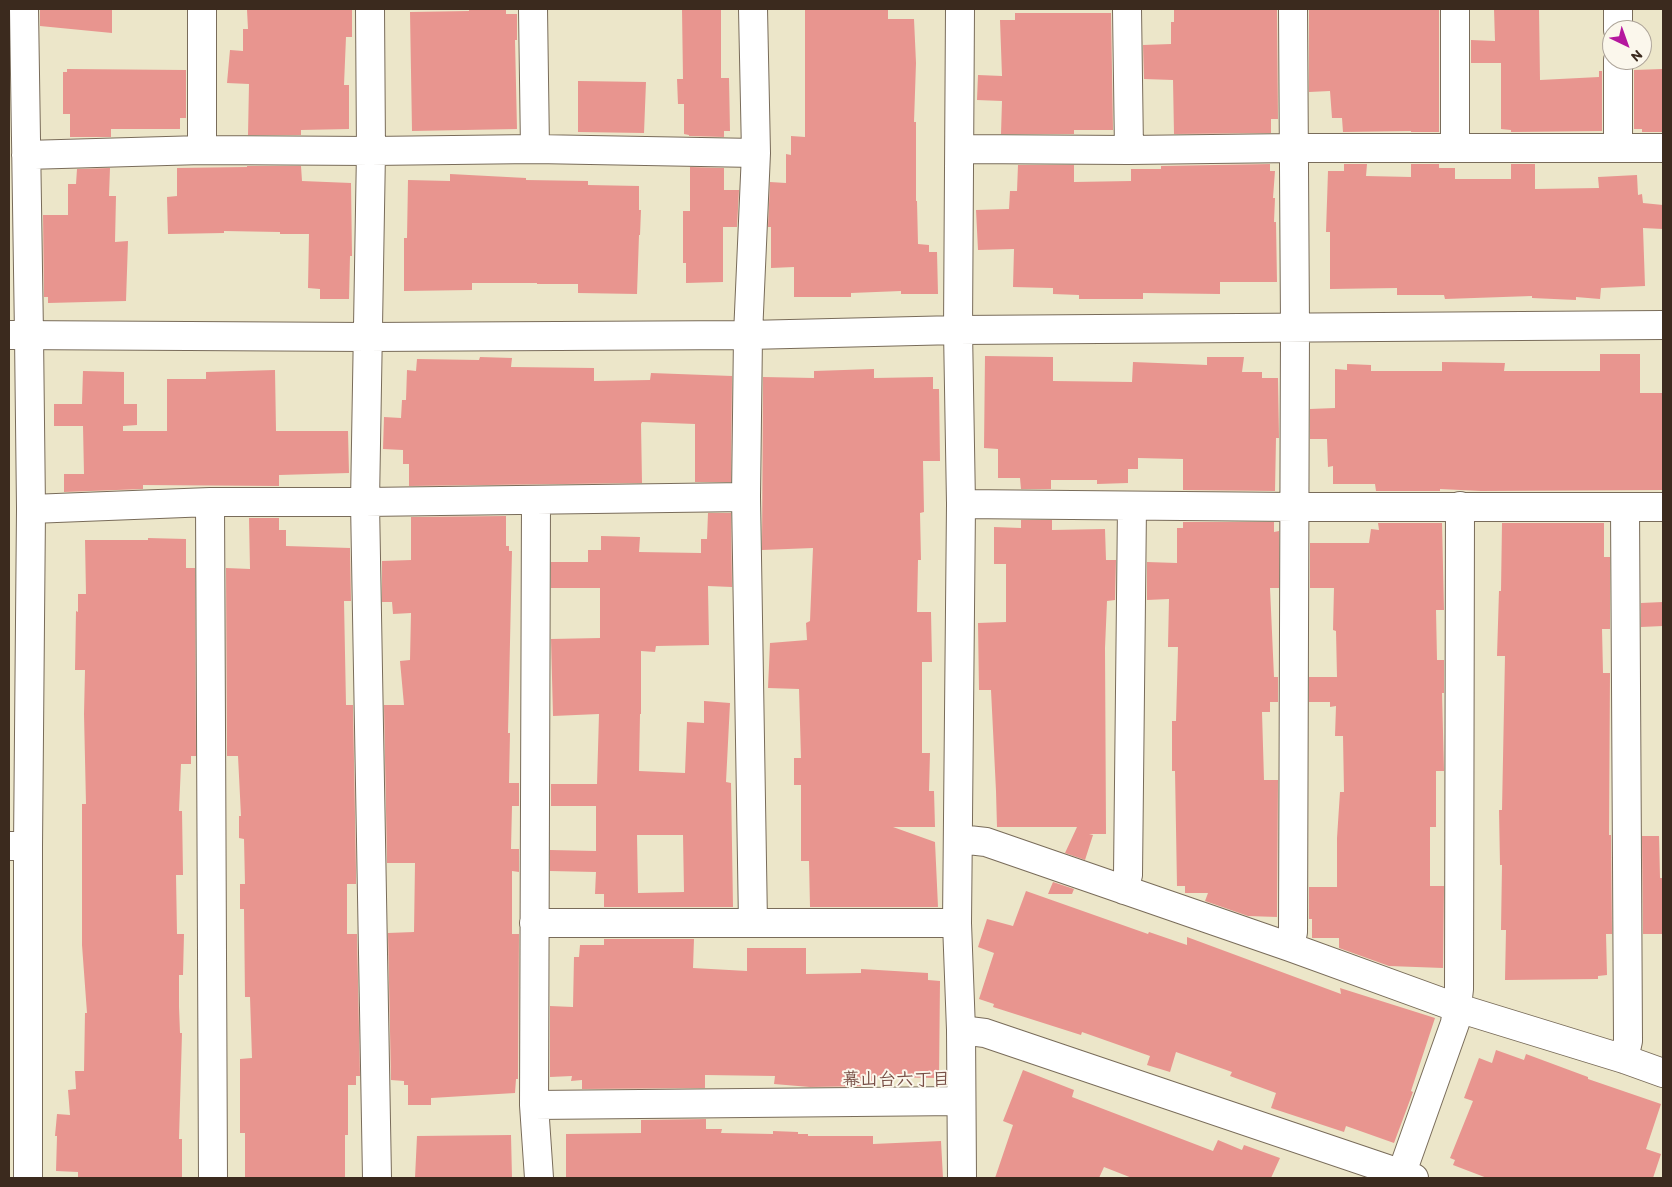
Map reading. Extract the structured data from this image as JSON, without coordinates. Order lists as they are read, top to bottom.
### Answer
{
  "districts": ["幕山台六丁目"],
  "north": "bottom right"
}
